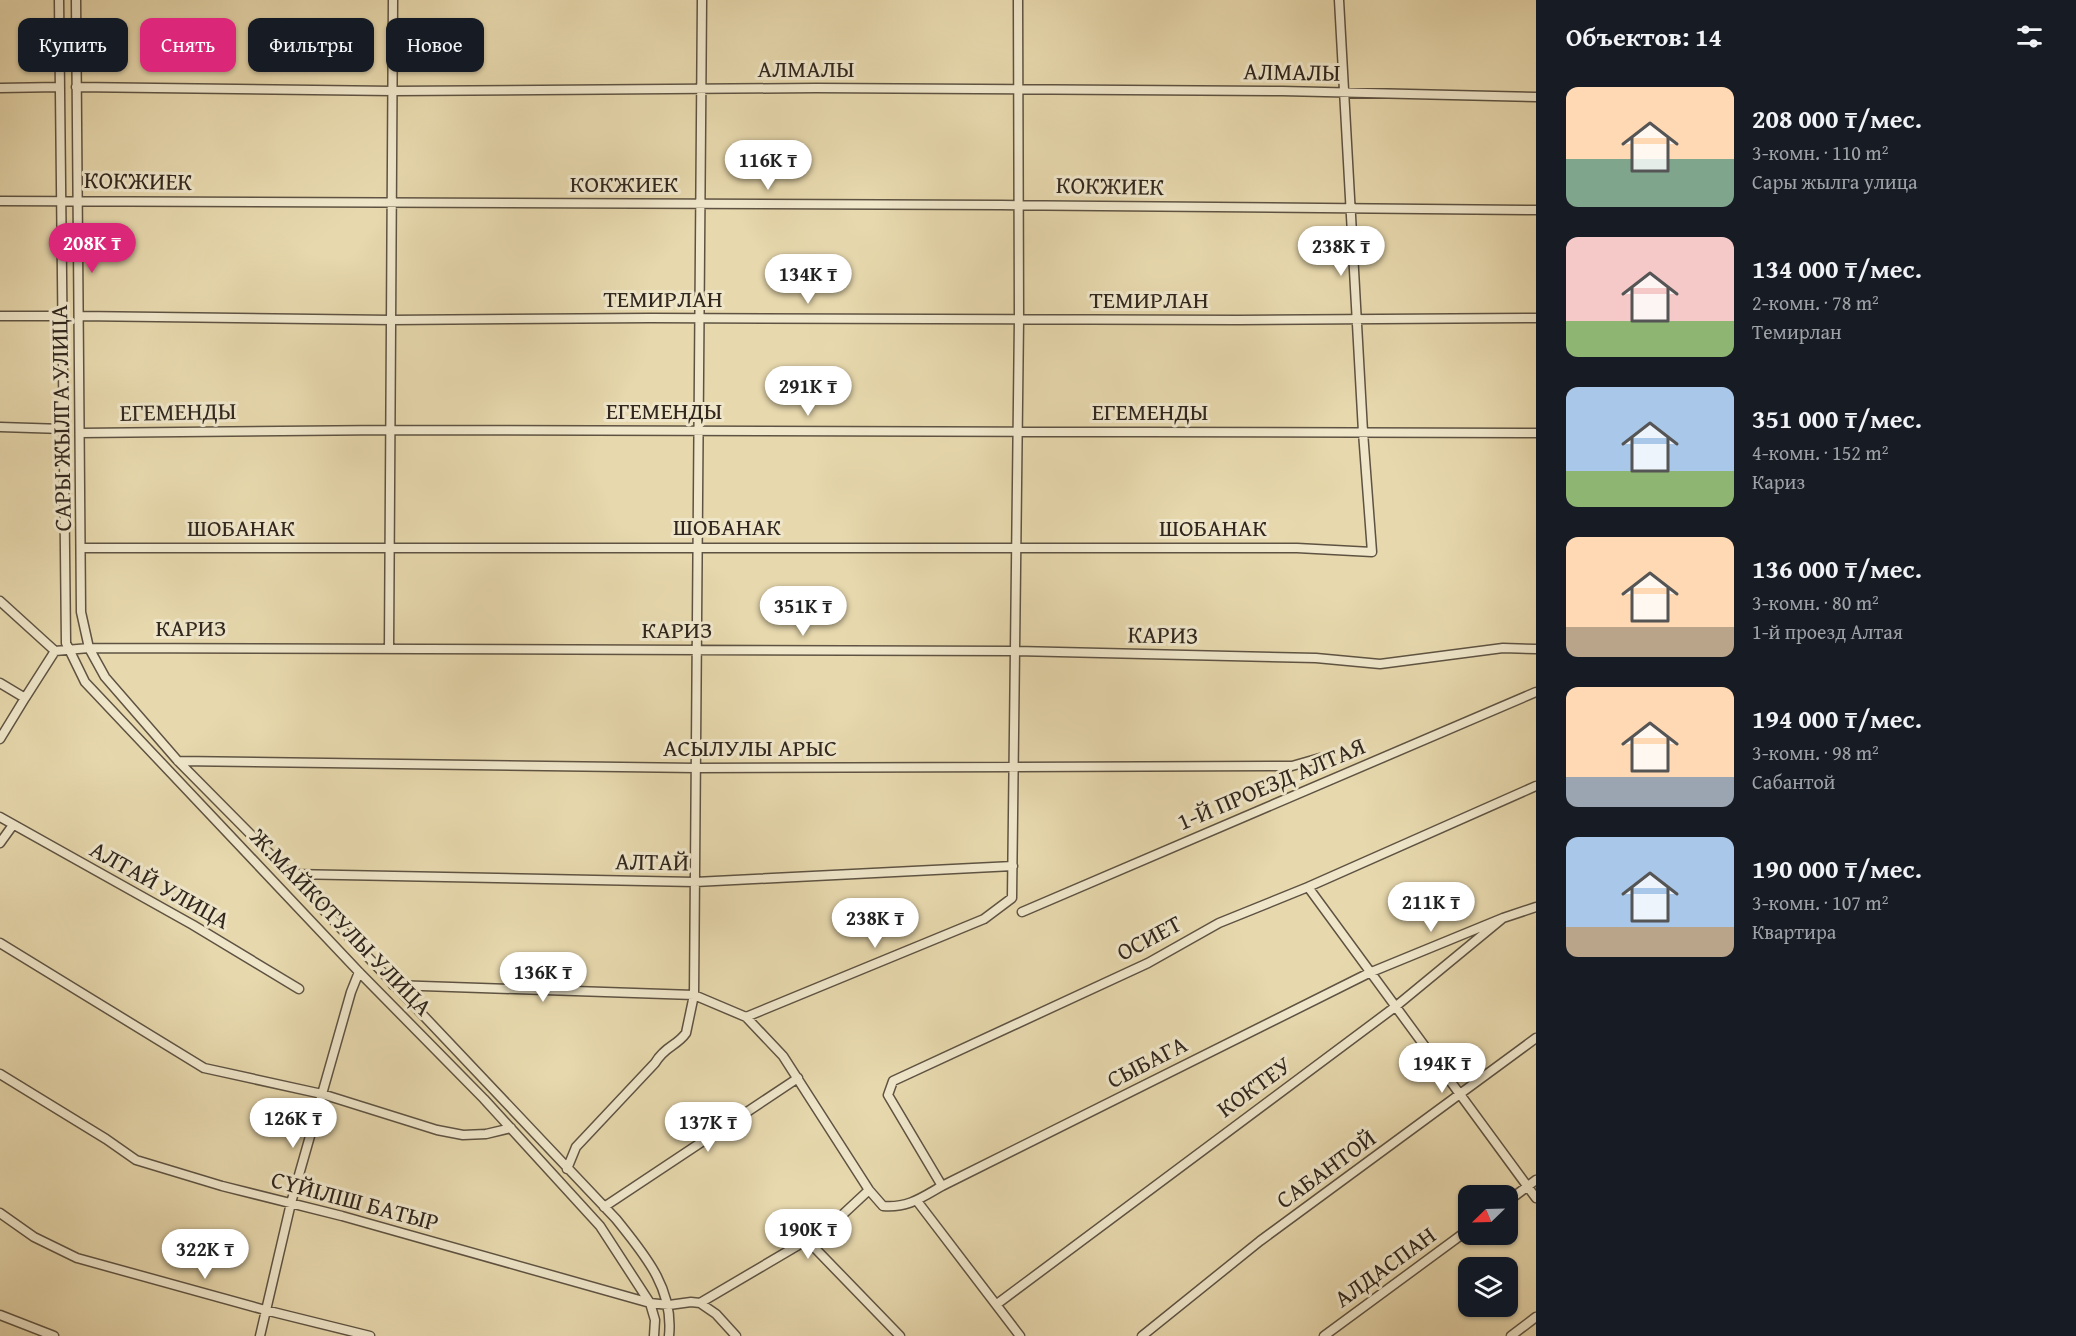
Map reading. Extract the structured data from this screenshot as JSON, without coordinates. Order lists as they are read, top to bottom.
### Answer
{
  "streets": {
    "street": [
      "АЛМАЛЫ",
      "КОКЖИЕК",
      "ТЕМИРЛАН",
      "ЕГЕМЕНДЫ",
      "САРЫ ЖЫЛГА УЛИЦА",
      "ШОБАНАК",
      "КАРИЗ",
      "АСЫЛУЛЫ АРЫС",
      "1-Й ПРОЕЗД АЛТАЯ",
      "АЛТАЙ",
      "АЛТАЙ УЛИЦА",
      "Ж.МАЙКОТУЛЫ УЛИЦА",
      "ОСИЕТ",
      "СЫБАГА",
      "КОКТЕУ",
      "САБАНТОЙ",
      "СҮЙІЛІШ БАТЫР",
      "АЛДАСПАН"
    ]
  },
  "crossings": [
    ["АЛМАЛЫ", "САРЫ ЖЫЛГА УЛИЦА"],
    ["КОКЖИЕК", "САРЫ ЖЫЛГА УЛИЦА"],
    ["ТЕМИРЛАН", "САРЫ ЖЫЛГА УЛИЦА"],
    ["ЕГЕМЕНДЫ", "САРЫ ЖЫЛГА УЛИЦА"],
    ["ЕГЕМЕНДЫ", "ШОБАНАК"],
    ["САРЫ ЖЫЛГА УЛИЦА", "ШОБАНАК"],
    ["САРЫ ЖЫЛГА УЛИЦА", "Ж.МАЙКОТУЛЫ УЛИЦА"],
    ["ШОБАНАК", "Ж.МАЙКОТУЛЫ УЛИЦА"],
    ["КАРИЗ", "Ж.МАЙКОТУЛЫ УЛИЦА"],
    ["АСЫЛУЛЫ АРЫС", "Ж.МАЙКОТУЛЫ УЛИЦА"],
    ["АЛТАЙ", "Ж.МАЙКОТУЛЫ УЛИЦА"],
    ["Ж.МАЙКОТУЛЫ УЛИЦА", "СҮЙІЛІШ БАТЫР"],
    ["ОСИЕТ", "СЫБАГА"],
    ["СЫБАГА", "КОКТЕУ"]
  ],
  "north": "bottom left",
  "page": {
    "heading": "Объектов: 14",
    "chip": [
      "Купить",
      "Снять",
      "Фильтры",
      "Новое"
    ],
    "list": [
      {
        "name": "208 000 ₸/мес.",
        "note": "3-комн. · 110 m² · Сары жылга улица"
      },
      {
        "name": "134 000 ₸/мес.",
        "note": "2-комн. · 78 m² · Темирлан"
      },
      {
        "name": "351 000 ₸/мес.",
        "note": "4-комн. · 152 m² · Кариз"
      },
      {
        "name": "136 000 ₸/мес.",
        "note": "3-комн. · 80 m² · 1-й проезд Алтая"
      },
      {
        "name": "194 000 ₸/мес.",
        "note": "3-комн. · 98 m² · Сабантой"
      },
      {
        "name": "190 000 ₸/мес.",
        "note": "3-комн. · 107 m² · Квартира"
      }
    ],
    "price": [
      "116K ₸",
      "208K ₸",
      "238K ₸",
      "134K ₸",
      "291K ₸",
      "351K ₸",
      "211K ₸",
      "238K ₸",
      "136K ₸",
      "194K ₸",
      "126K ₸",
      "137K ₸",
      "190K ₸",
      "322K ₸"
    ]
  }
}
